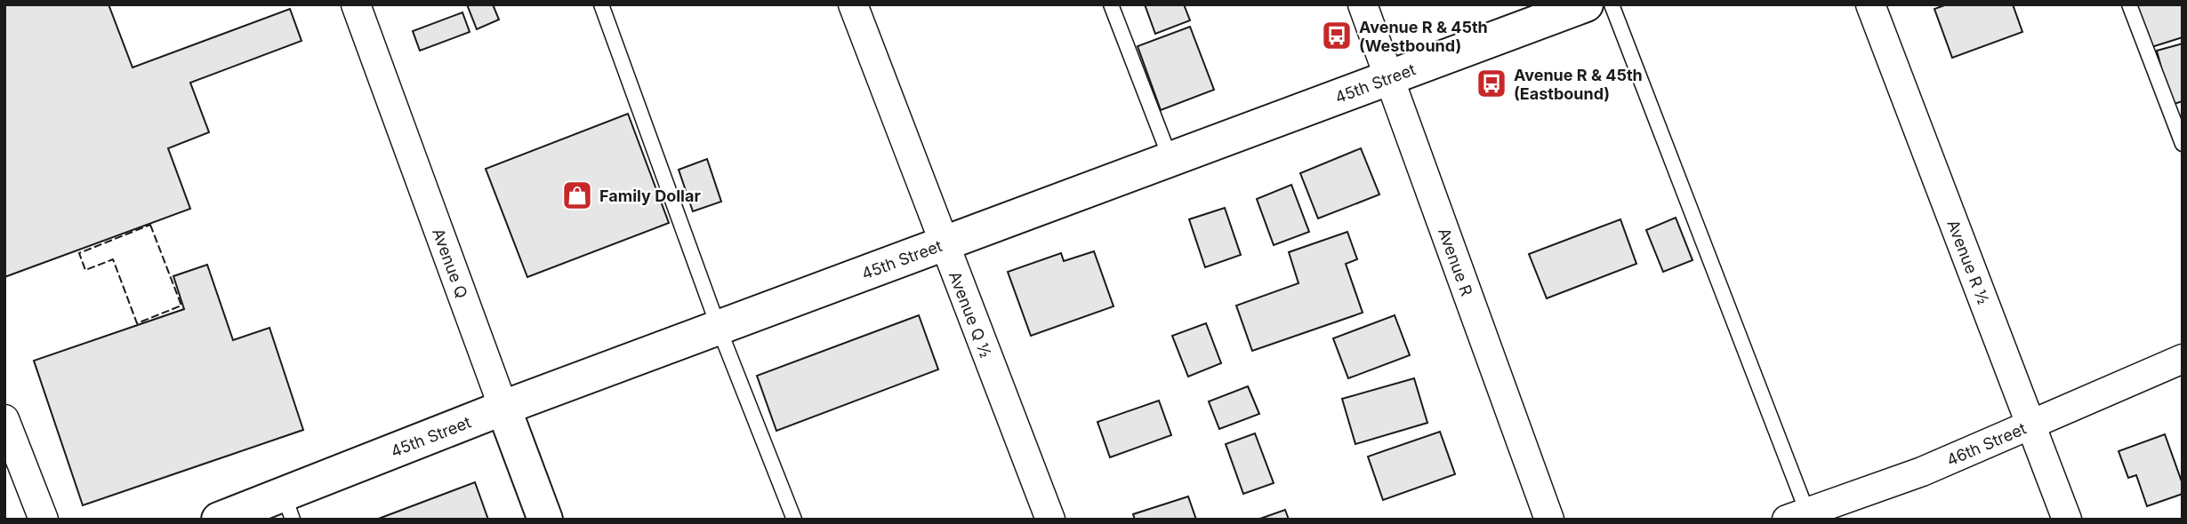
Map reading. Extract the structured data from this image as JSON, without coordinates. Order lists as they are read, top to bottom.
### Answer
{
  "streets": {
    "main road": ["45th Street", "Avenue Q"],
    "street": [
      "Avenue R",
      "Avenue R ½",
      "Avenue Q ½",
      "46th Street"
    ]
  },
  "crossings": [
    ["45th Street", "Avenue Q"],
    ["45th Street", "Avenue R"],
    ["45th Street", "Avenue Q ½"],
    ["Avenue R ½", "46th Street"]
  ],
  "places": {
    "bus stop": ["Avenue R & 45th (Westbound)", "Avenue R & 45th (Eastbound)"],
    "shop": ["Family Dollar"]
  }
}
